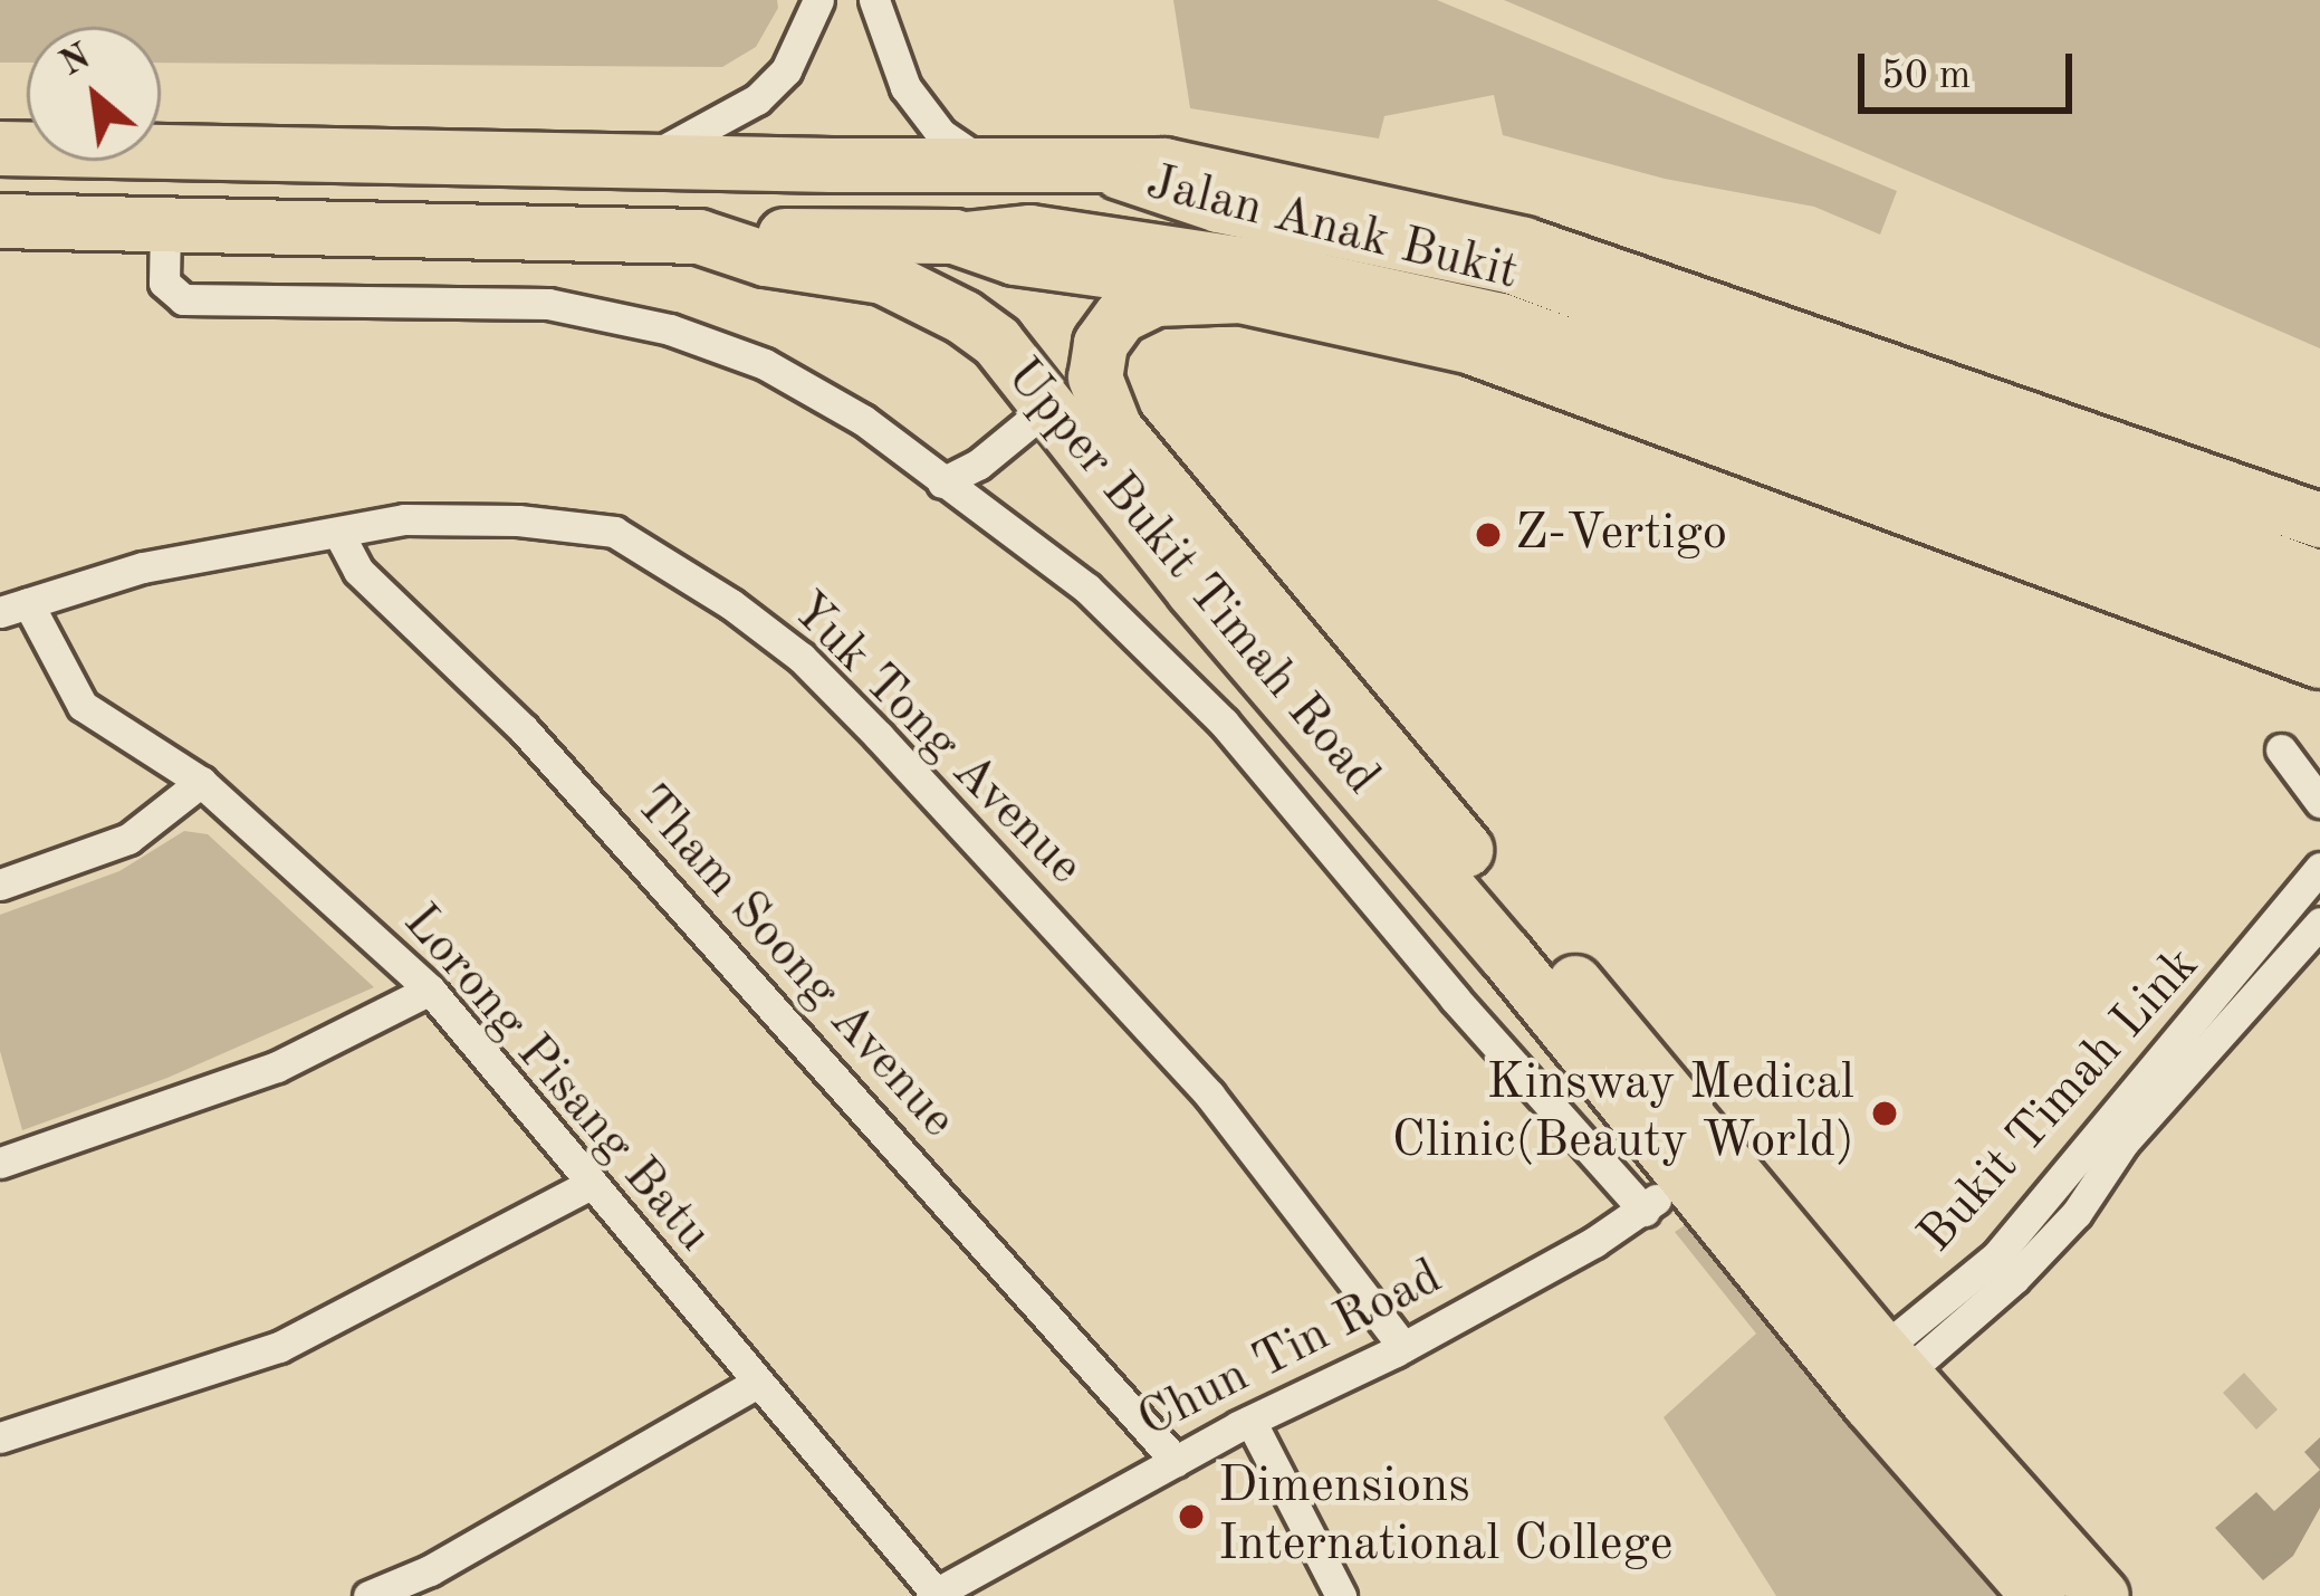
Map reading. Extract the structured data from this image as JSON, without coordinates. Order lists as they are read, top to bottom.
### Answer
{
  "streets": {
    "highway": ["Jalan Anak Bukit", "Upper Bukit Timah Road"],
    "street": [
      "Yuk Tong Avenue",
      "Tham Soong Avenue",
      "Lorong Pisang Batu",
      "Bukit Timah Link",
      "Chun Tin Road"
    ]
  },
  "crossings": [
    ["Jalan Anak Bukit", "Upper Bukit Timah Road"],
    ["Upper Bukit Timah Road", "Bukit Timah Link"],
    ["Upper Bukit Timah Road", "Chun Tin Road"],
    ["Yuk Tong Avenue", "Tham Soong Avenue"],
    ["Yuk Tong Avenue", "Lorong Pisang Batu"],
    ["Yuk Tong Avenue", "Chun Tin Road"],
    ["Tham Soong Avenue", "Chun Tin Road"],
    ["Lorong Pisang Batu", "Chun Tin Road"]
  ],
  "places": ["Z-Vertigo", "Kinsway Medical Clinic(Beauty World)", "Dimensions International College"],
  "scale_bar": "50 m",
  "north": "top left"
}
